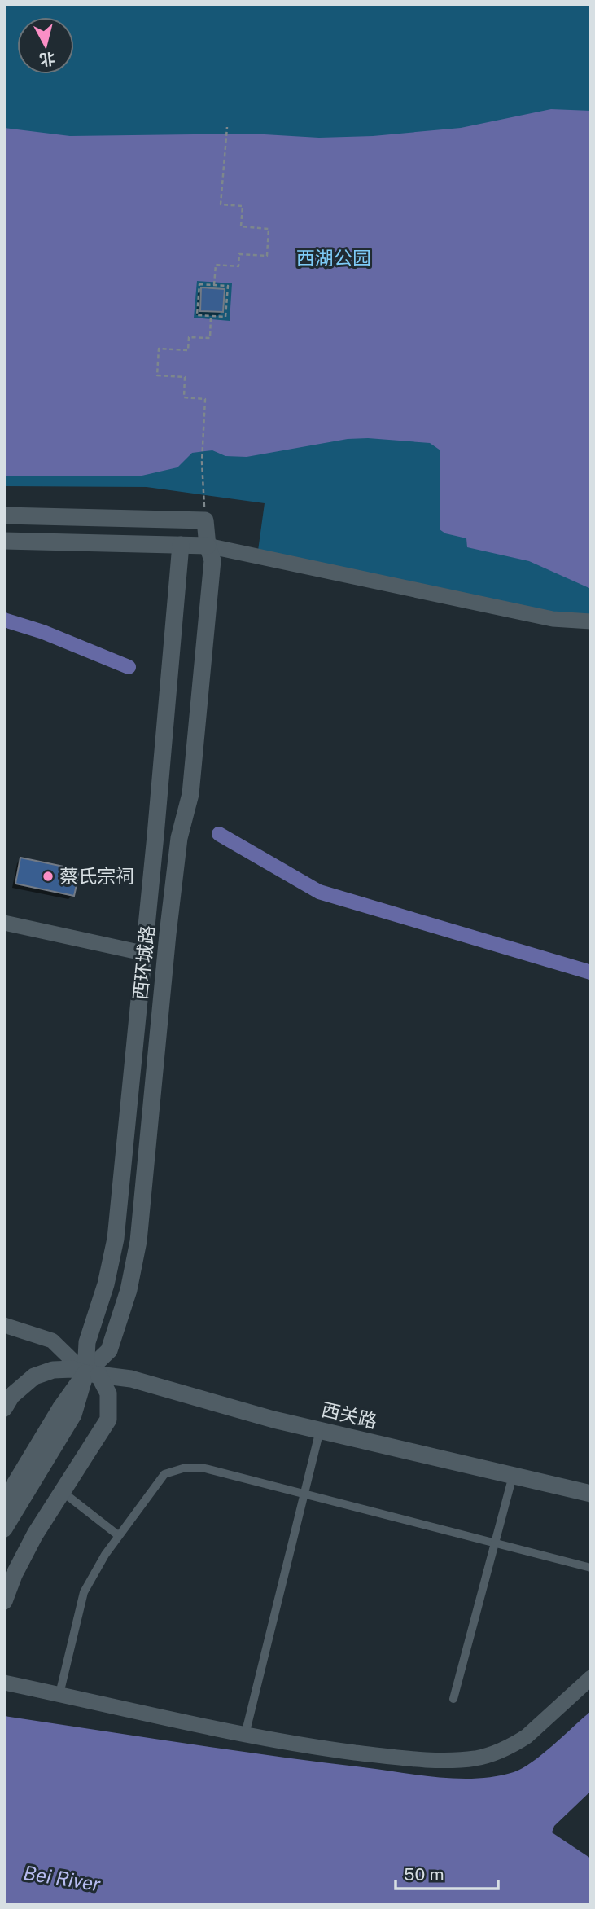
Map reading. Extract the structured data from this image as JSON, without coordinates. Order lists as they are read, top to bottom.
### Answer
{
  "streets": {
    "main road": ["西环城路", "西关路"]
  },
  "crossings": [
    ["西环城路", "西关路"]
  ],
  "water": ["Bei River"],
  "parks": ["西湖公园"],
  "places": ["蔡氏宗祠"],
  "scale_bar": "50 m",
  "north": "bottom"
}
